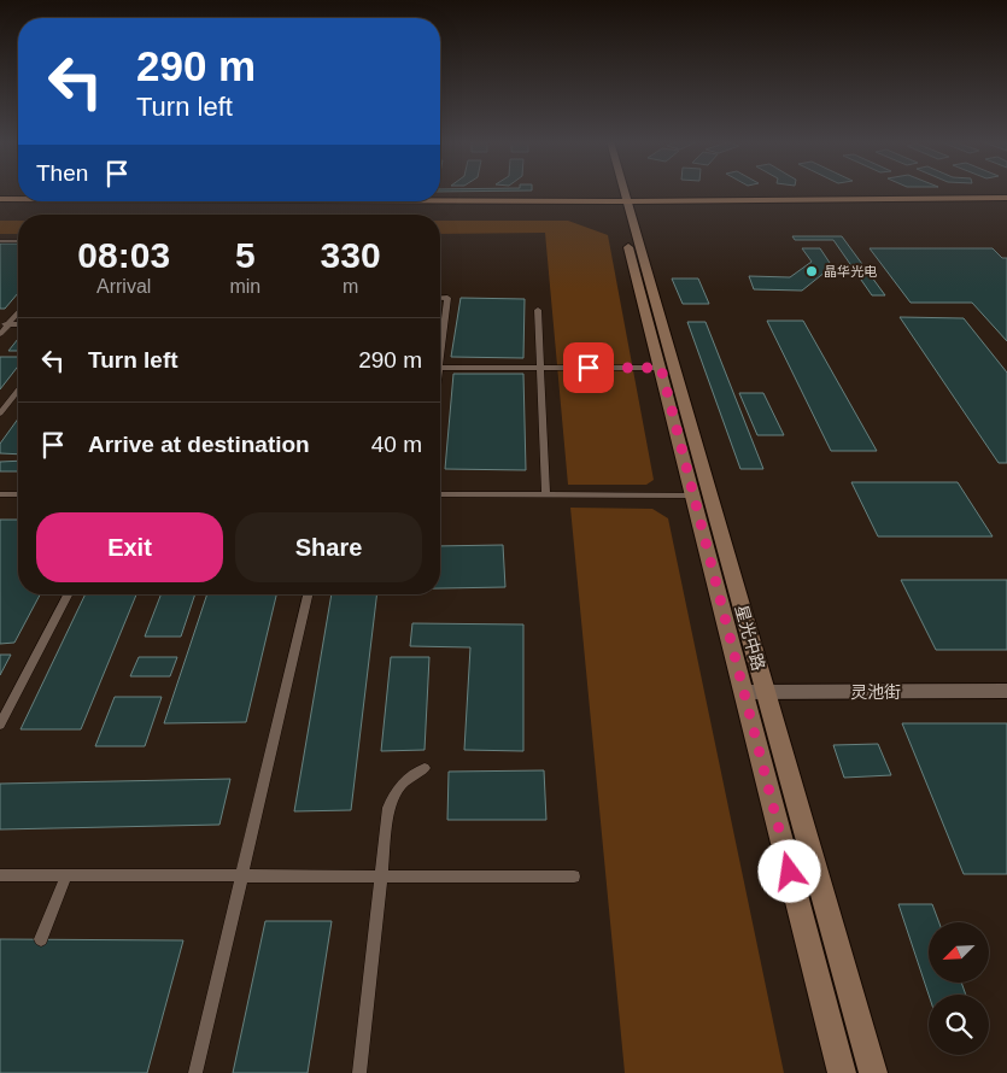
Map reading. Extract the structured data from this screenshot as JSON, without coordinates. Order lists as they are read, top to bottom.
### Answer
{
  "streets": {
    "main road": ["星光中路"],
    "street": ["灵池街"]
  },
  "crossings": [
    ["星光中路", "灵池街"]
  ],
  "places": ["晶华光电"],
  "north": "bottom left",
  "page": {
    "turn": ["290 m", "Turn left"],
    "then": "Then",
    "eta": [
      "08:03",
      "Arrival",
      "5",
      "min",
      "330",
      "m"
    ],
    "list": [
      {
        "name": "Turn left",
        "value": "290 m"
      },
      {
        "name": "Arrive at destination",
        "value": "40 m"
      }
    ],
    "buttons": ["Exit", "Share"]
  }
}
